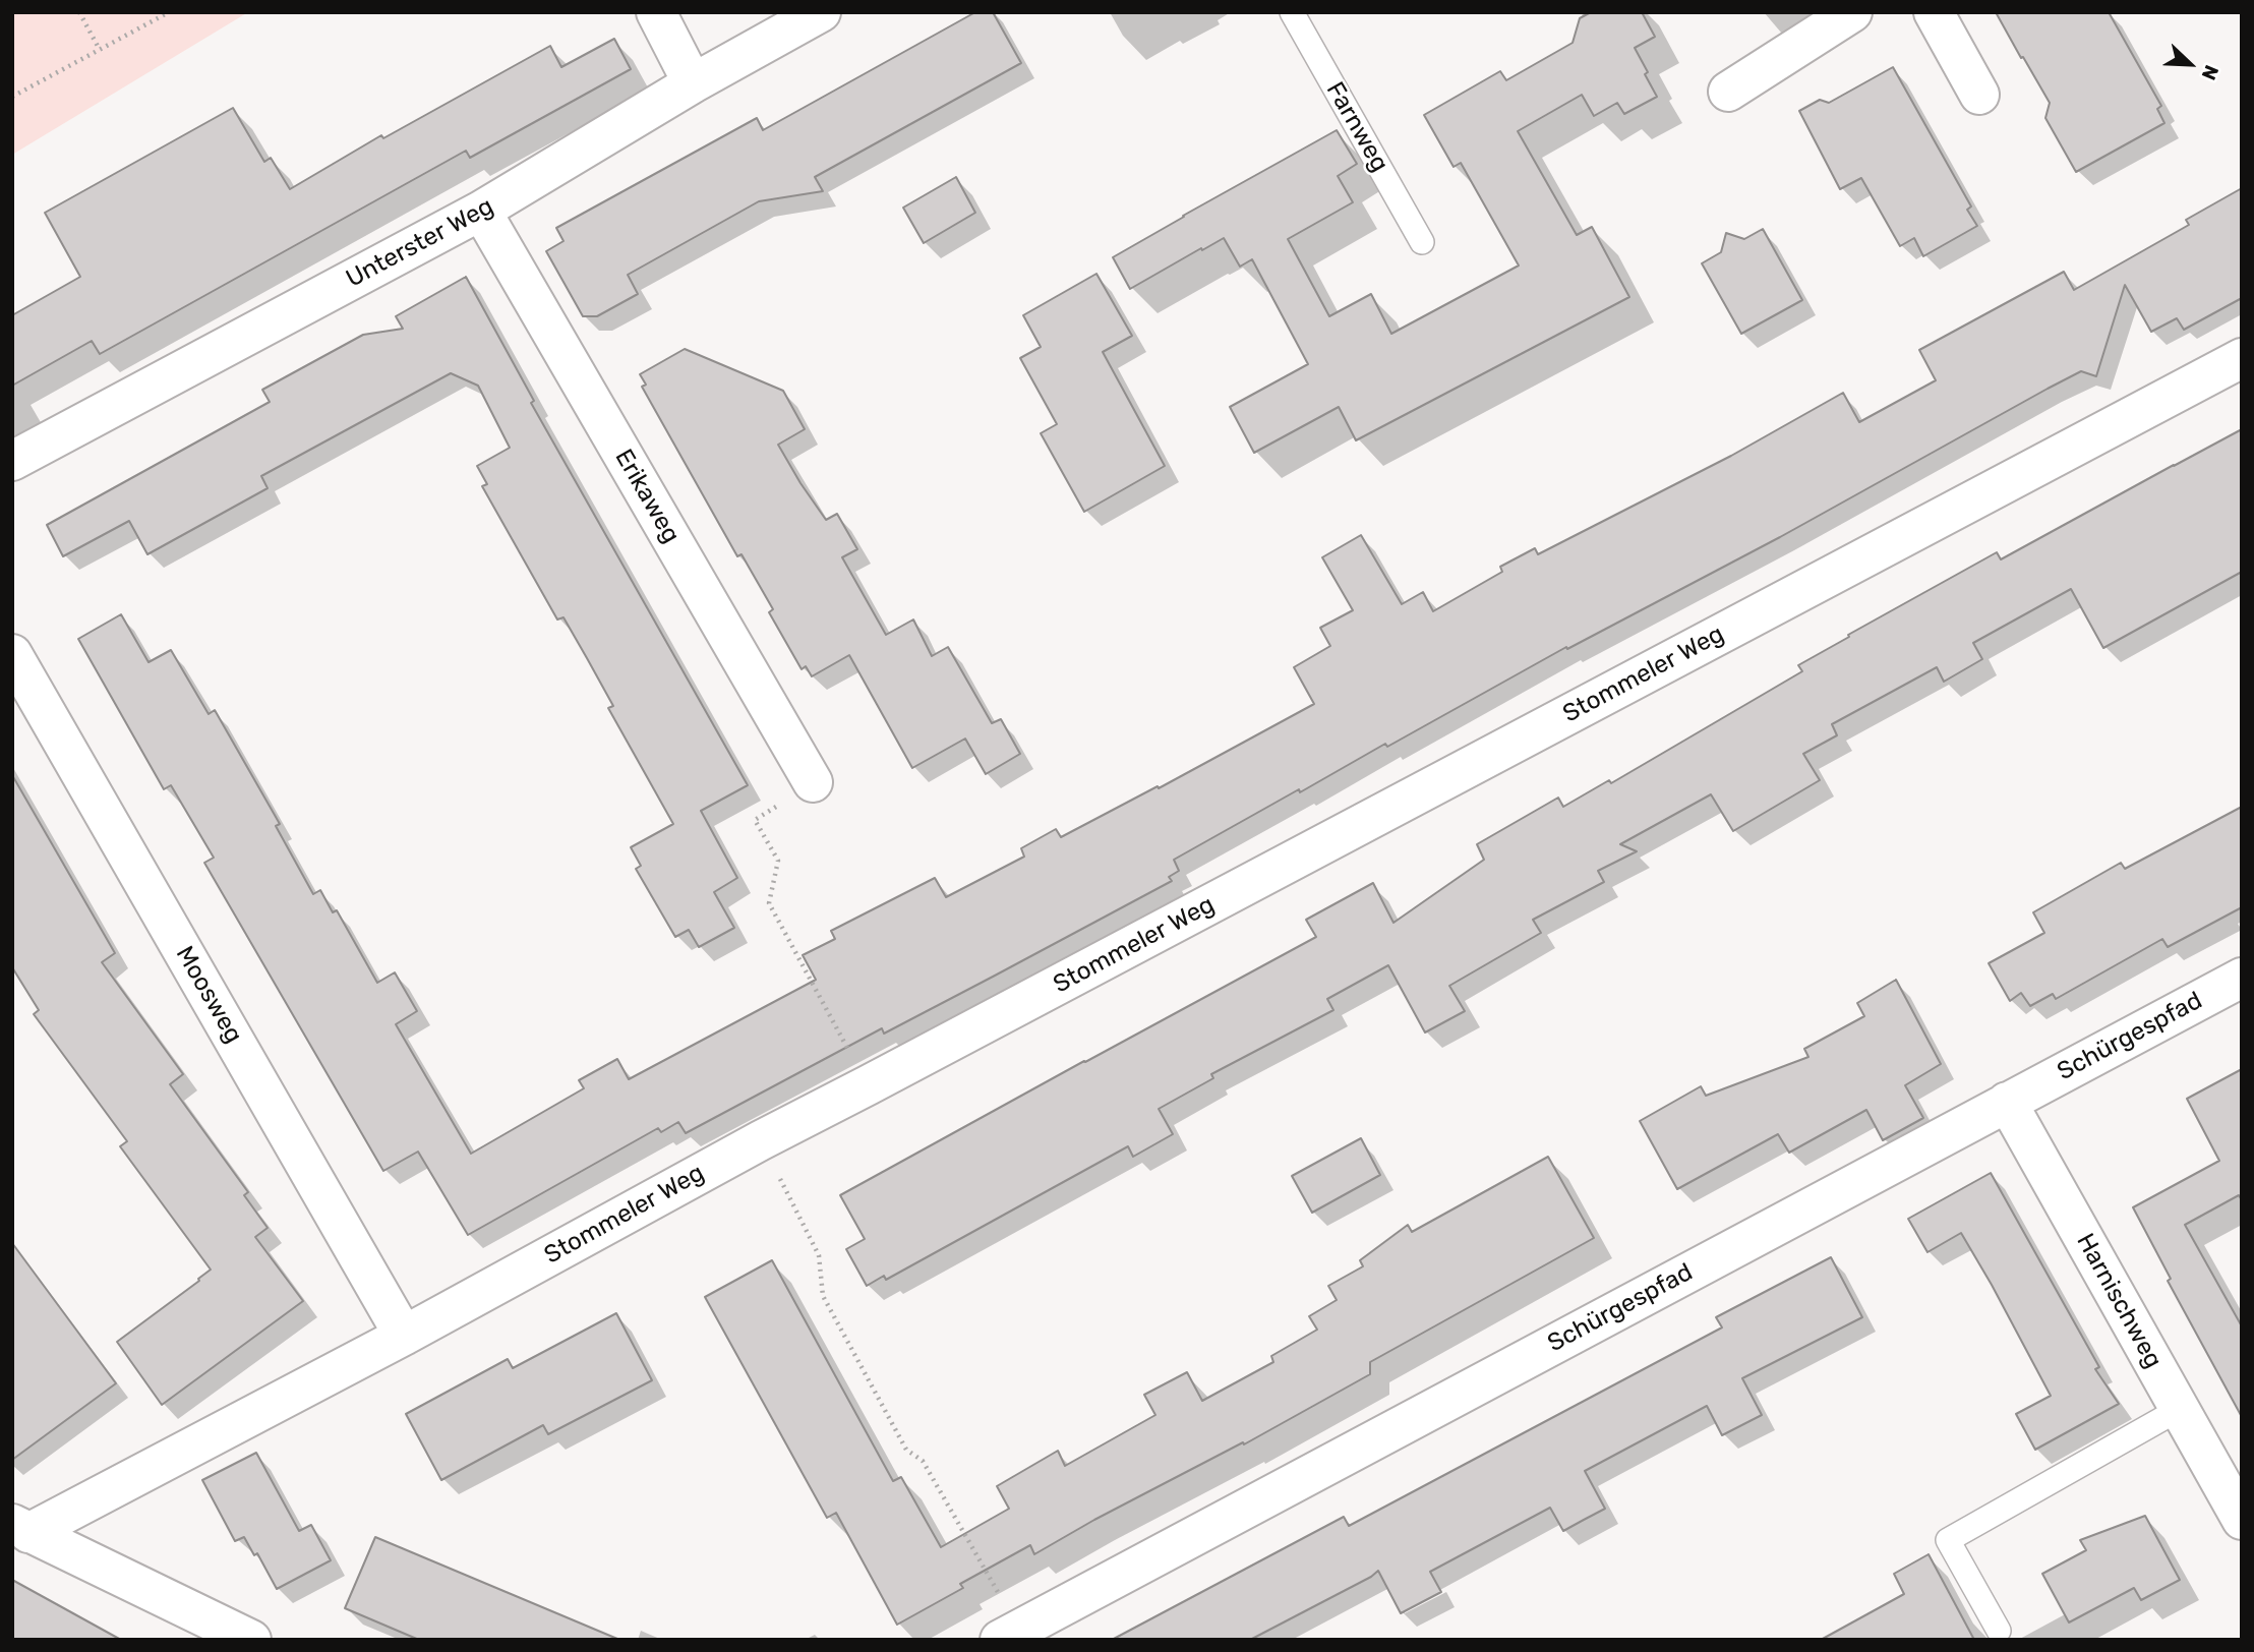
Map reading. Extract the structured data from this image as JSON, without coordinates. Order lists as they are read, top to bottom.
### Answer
{
  "streets": {
    "street": [
      "Unterster Weg",
      "Erikaweg",
      "Stommeler Weg",
      "Moosweg",
      "Schürgespfad",
      "Harnischweg"
    ],
    "lane": ["Farnweg"]
  },
  "crossings": [
    ["Unterster Weg", "Erikaweg"],
    ["Stommeler Weg", "Moosweg"],
    ["Schürgespfad", "Harnischweg"]
  ],
  "north": "bottom right"
}
